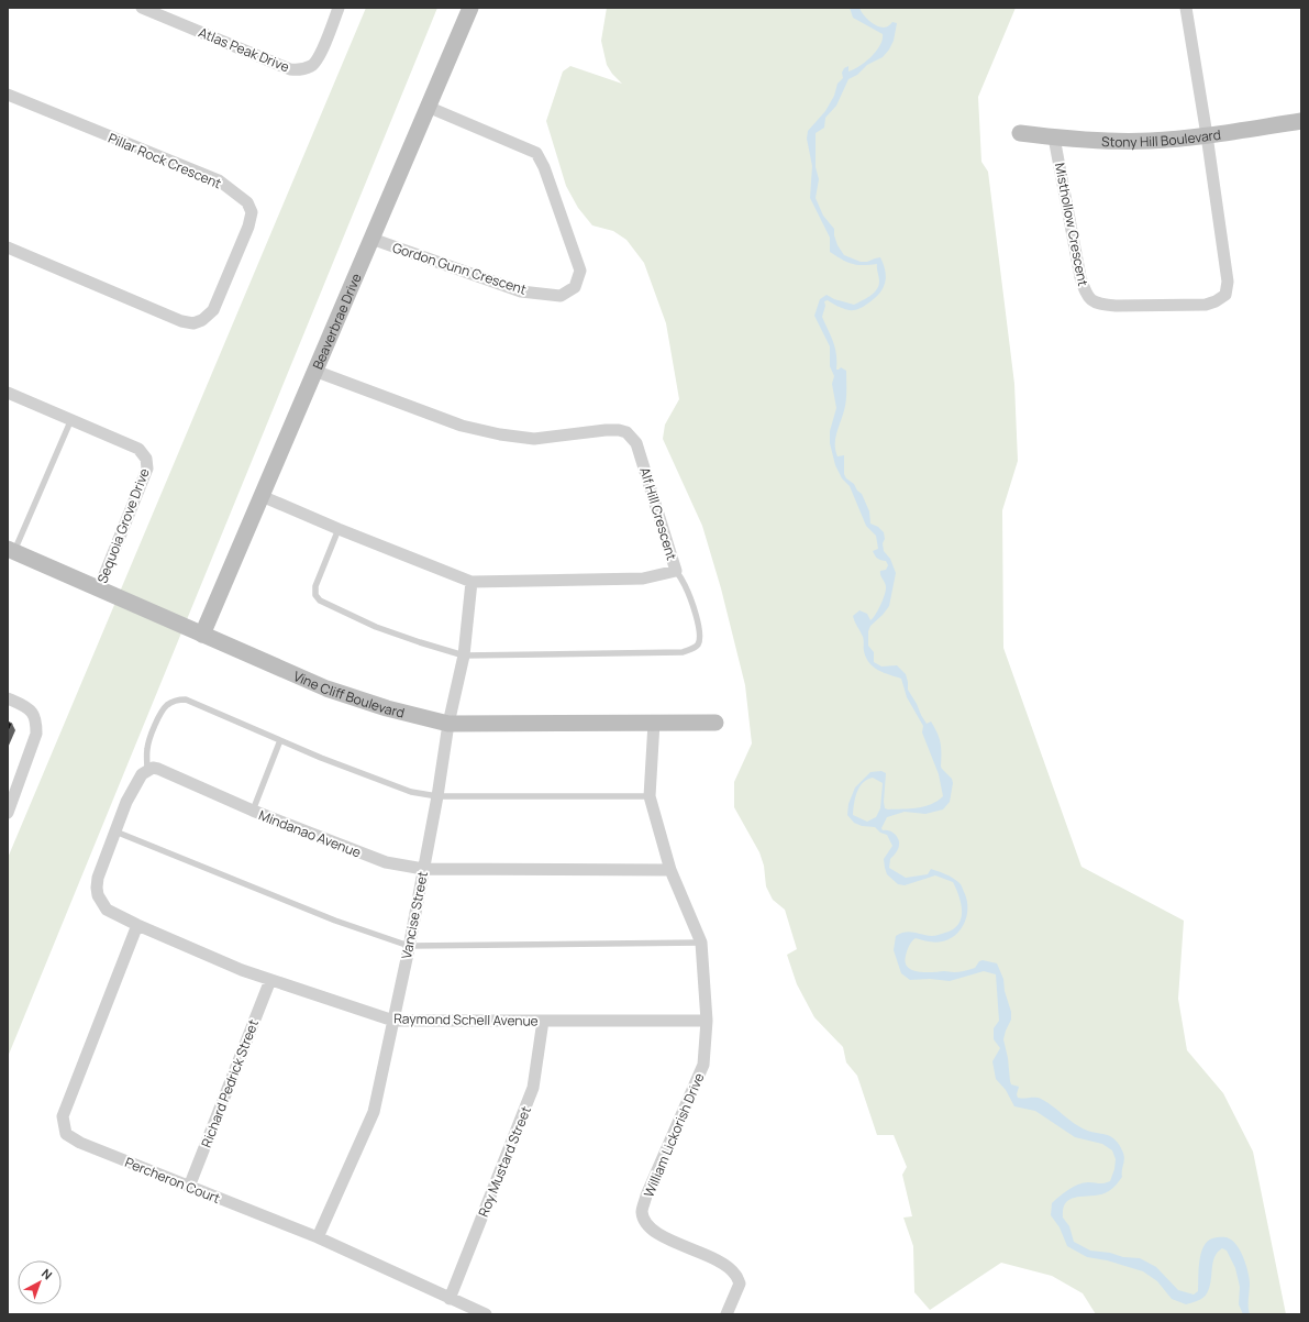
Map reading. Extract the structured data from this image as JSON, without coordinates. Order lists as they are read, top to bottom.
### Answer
{
  "streets": {
    "street": [
      "Atlas Peak Drive",
      "Stony Hill Boulevard",
      "Pillar Rock Crescent",
      "Misthollow Crescent",
      "Gordon Gunn Crescent",
      "Beaverbrae Drive",
      "Alf Hill Crescent",
      "Sequoia Grove Drive",
      "Vine Cliff Boulevard",
      "Mindanao Avenue",
      "Vancise Street",
      "Raymond Schell Avenue",
      "Richard Pedrick Street",
      "William Lickorish Drive",
      "Roy Mustard Street",
      "Percheron Court"
    ]
  },
  "crossings": [
    ["Stony Hill Boulevard", "Misthollow Crescent"],
    ["Gordon Gunn Crescent", "Beaverbrae Drive"],
    ["Beaverbrae Drive", "Alf Hill Crescent"],
    ["Beaverbrae Drive", "Vine Cliff Boulevard"],
    ["Alf Hill Crescent", "Vancise Street"],
    ["Sequoia Grove Drive", "Vine Cliff Boulevard"],
    ["Vine Cliff Boulevard", "Vancise Street"],
    ["Vine Cliff Boulevard", "William Lickorish Drive"],
    ["Mindanao Avenue", "Vancise Street"],
    ["Mindanao Avenue", "William Lickorish Drive"],
    ["Vancise Street", "Raymond Schell Avenue"],
    ["Vancise Street", "Percheron Court"],
    ["Raymond Schell Avenue", "Richard Pedrick Street"],
    ["Raymond Schell Avenue", "William Lickorish Drive"],
    ["Raymond Schell Avenue", "Roy Mustard Street"],
    ["Raymond Schell Avenue", "Percheron Court"],
    ["Richard Pedrick Street", "Percheron Court"],
    ["Roy Mustard Street", "Percheron Court"]
  ],
  "north": "top right"
}
